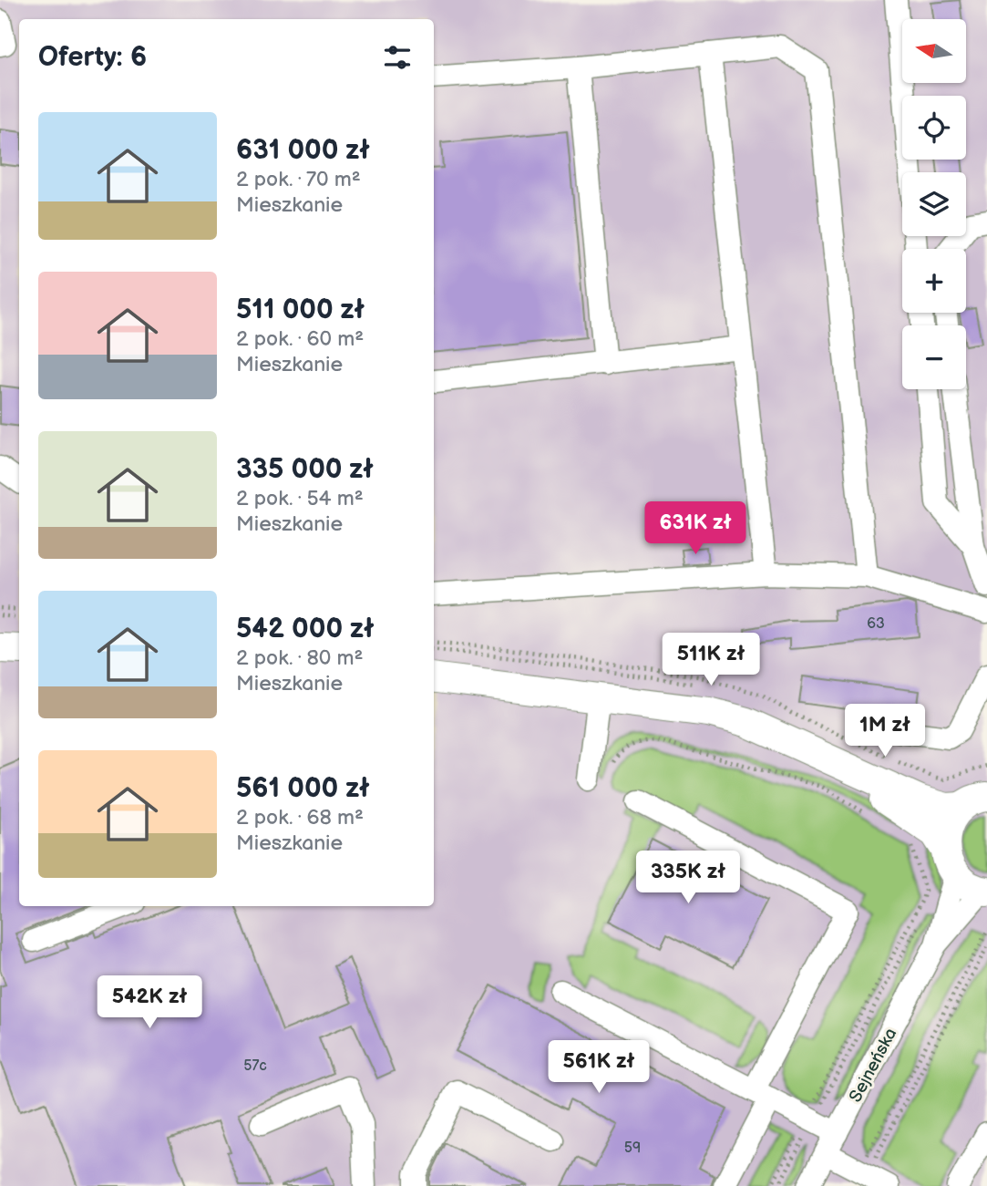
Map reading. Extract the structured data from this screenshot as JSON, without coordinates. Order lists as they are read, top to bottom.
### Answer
{
  "streets": {
    "street": ["Sejneńska"]
  },
  "house_numbers": ["63", "57c", "59"],
  "north": "left",
  "page": {
    "map_buttons": ["+", "−"],
    "heading": "Oferty: 6",
    "list": [
      {
        "name": "631 000 zł",
        "note": "2 pok. · 70 m² · Mieszkanie"
      },
      {
        "name": "511 000 zł",
        "note": "2 pok. · 60 m² · Mieszkanie"
      },
      {
        "name": "335 000 zł",
        "note": "2 pok. · 54 m² · Mieszkanie"
      },
      {
        "name": "542 000 zł",
        "note": "2 pok. · 80 m² · Mieszkanie"
      },
      {
        "name": "561 000 zł",
        "note": "2 pok. · 68 m² · Mieszkanie"
      }
    ],
    "price": [
      "631K zł",
      "511K zł",
      "1M zł",
      "335K zł",
      "542K zł",
      "561K zł"
    ]
  }
}
